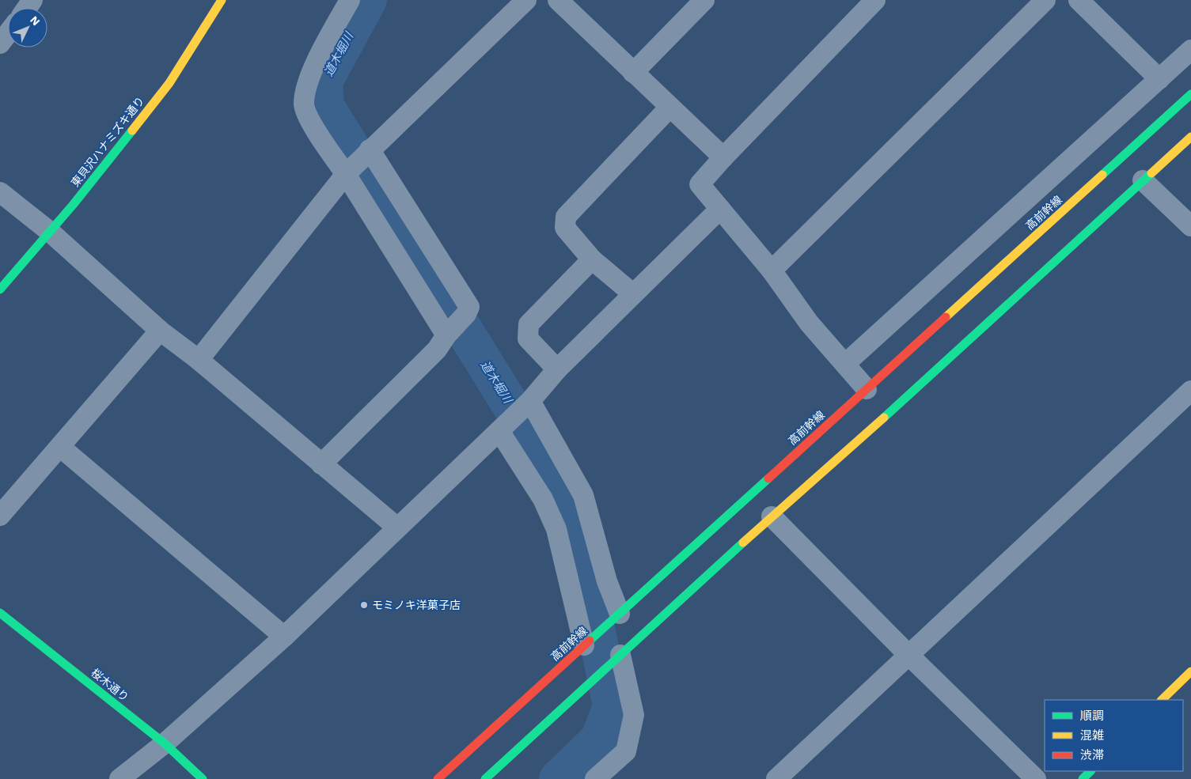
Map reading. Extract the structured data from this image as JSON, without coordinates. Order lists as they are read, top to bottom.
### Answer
{
  "streets": {
    "street": ["東貝沢ハナミズキ通り", "高前幹線", "桜木通り"]
  },
  "water": ["道木堀川"],
  "places": ["モミノキ洋菓子店"],
  "legend": ["順調", "混雑", "渋滞"],
  "north": "top right"
}
